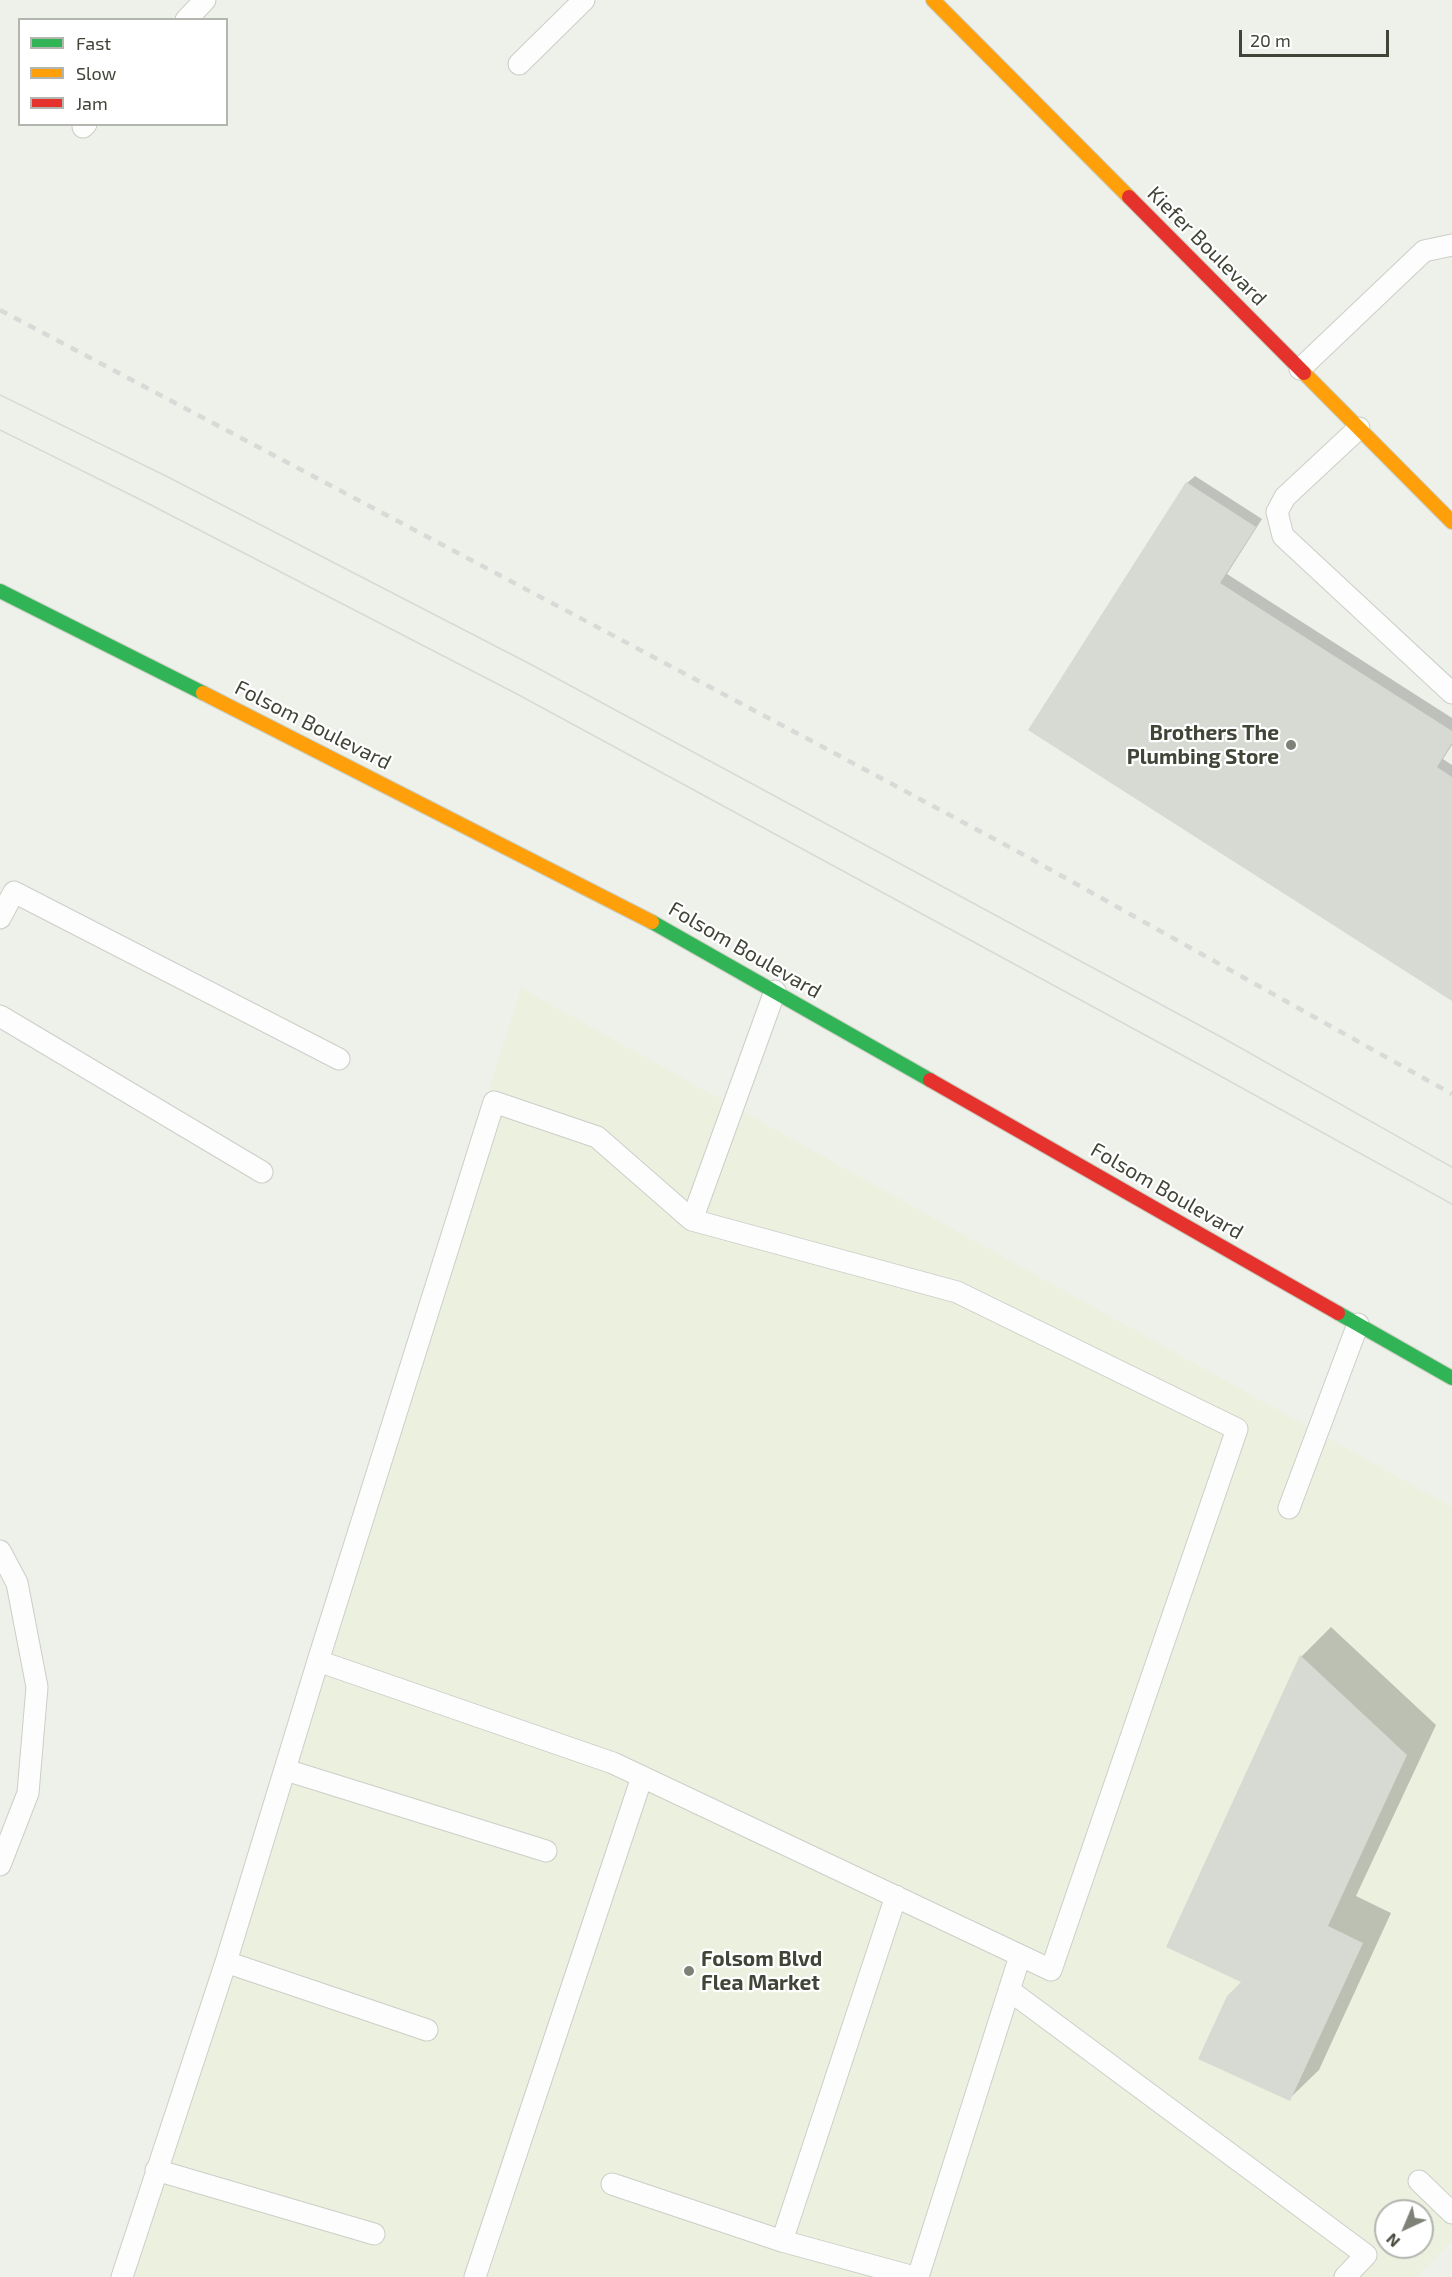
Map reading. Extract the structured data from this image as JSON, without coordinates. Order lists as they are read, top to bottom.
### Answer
{
  "streets": {
    "main road": ["Kiefer Boulevard", "Folsom Boulevard"]
  },
  "places": ["Brothers The Plumbing Store", "Folsom Blvd Flea Market"],
  "legend": ["Fast", "Slow", "Jam"],
  "scale_bar": "20 m",
  "north": "bottom left"
}
